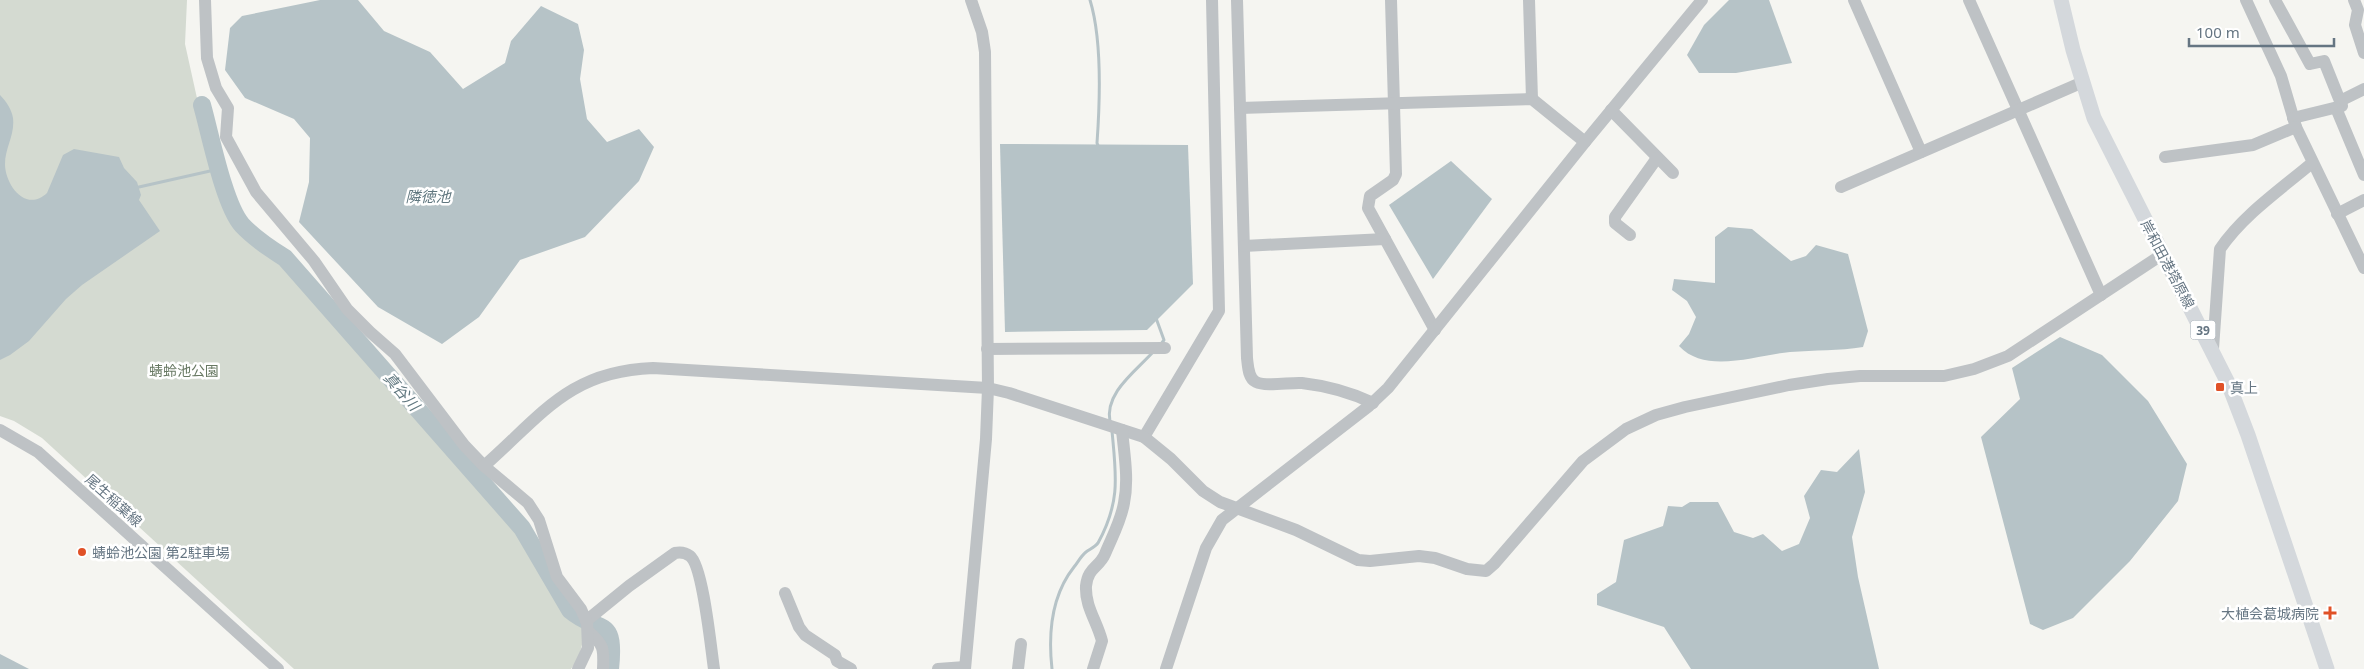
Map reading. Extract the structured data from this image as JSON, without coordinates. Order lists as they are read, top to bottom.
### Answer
{
  "streets": {
    "main road": ["岸和田港塔原線", "39"],
    "street": ["尾生稲葉線"]
  },
  "water": ["隣徳池", "真谷川"],
  "parks": ["蜻蛉池公園"],
  "places": {
    "transit": ["真上"],
    "other": ["蜻蛉池公園 第2駐車場"],
    "health": ["大植会葛城病院"]
  },
  "scale_bar": "100 m"
}
